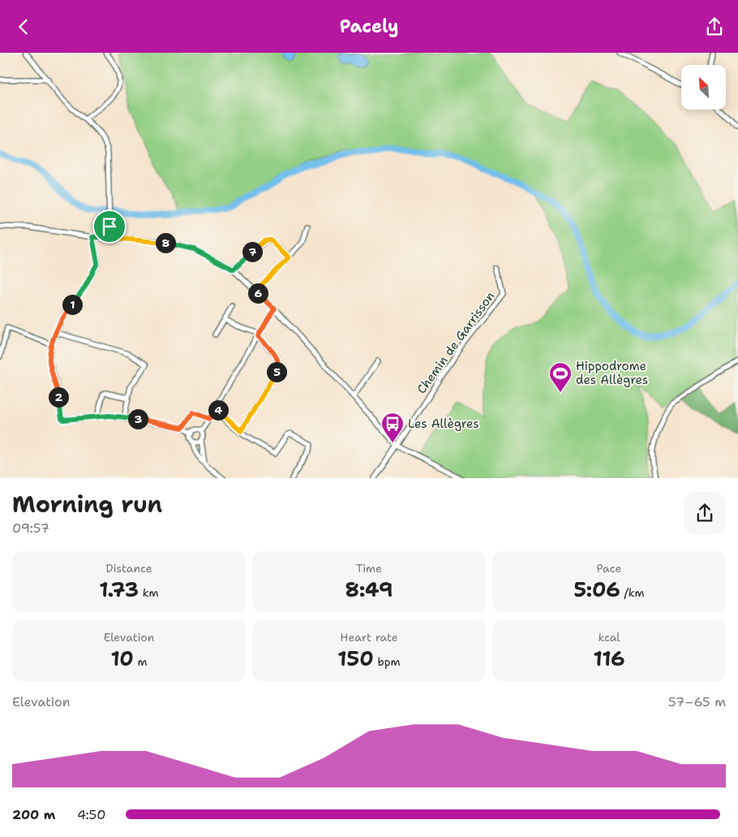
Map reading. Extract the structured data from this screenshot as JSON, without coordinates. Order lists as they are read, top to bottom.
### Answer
{
  "streets": {
    "street": ["Chemin de Garrisson"]
  },
  "places": {
    "sports": ["Hippodrome des Allègres"],
    "bus stop": ["Les Allègres"]
  },
  "north": "top left",
  "page": {
    "header": "Pacely",
    "pins": [
      "8",
      "7",
      "6",
      "1",
      "5",
      "2",
      "4",
      "3"
    ],
    "heading": ["Morning run", "09:57"],
    "stats": [
      ["Distance", "1.73 km"],
      ["Time", "8:49"],
      ["Pace", "5:06 /km"],
      ["Elevation", "10 m"],
      ["Heart rate", "150 bpm"],
      ["kcal", "116"]
    ],
    "chart": ["Elevation", "57–65 m"],
    "list": [
      {
        "name": "200 m",
        "note": "4:50"
      }
    ]
  }
}
